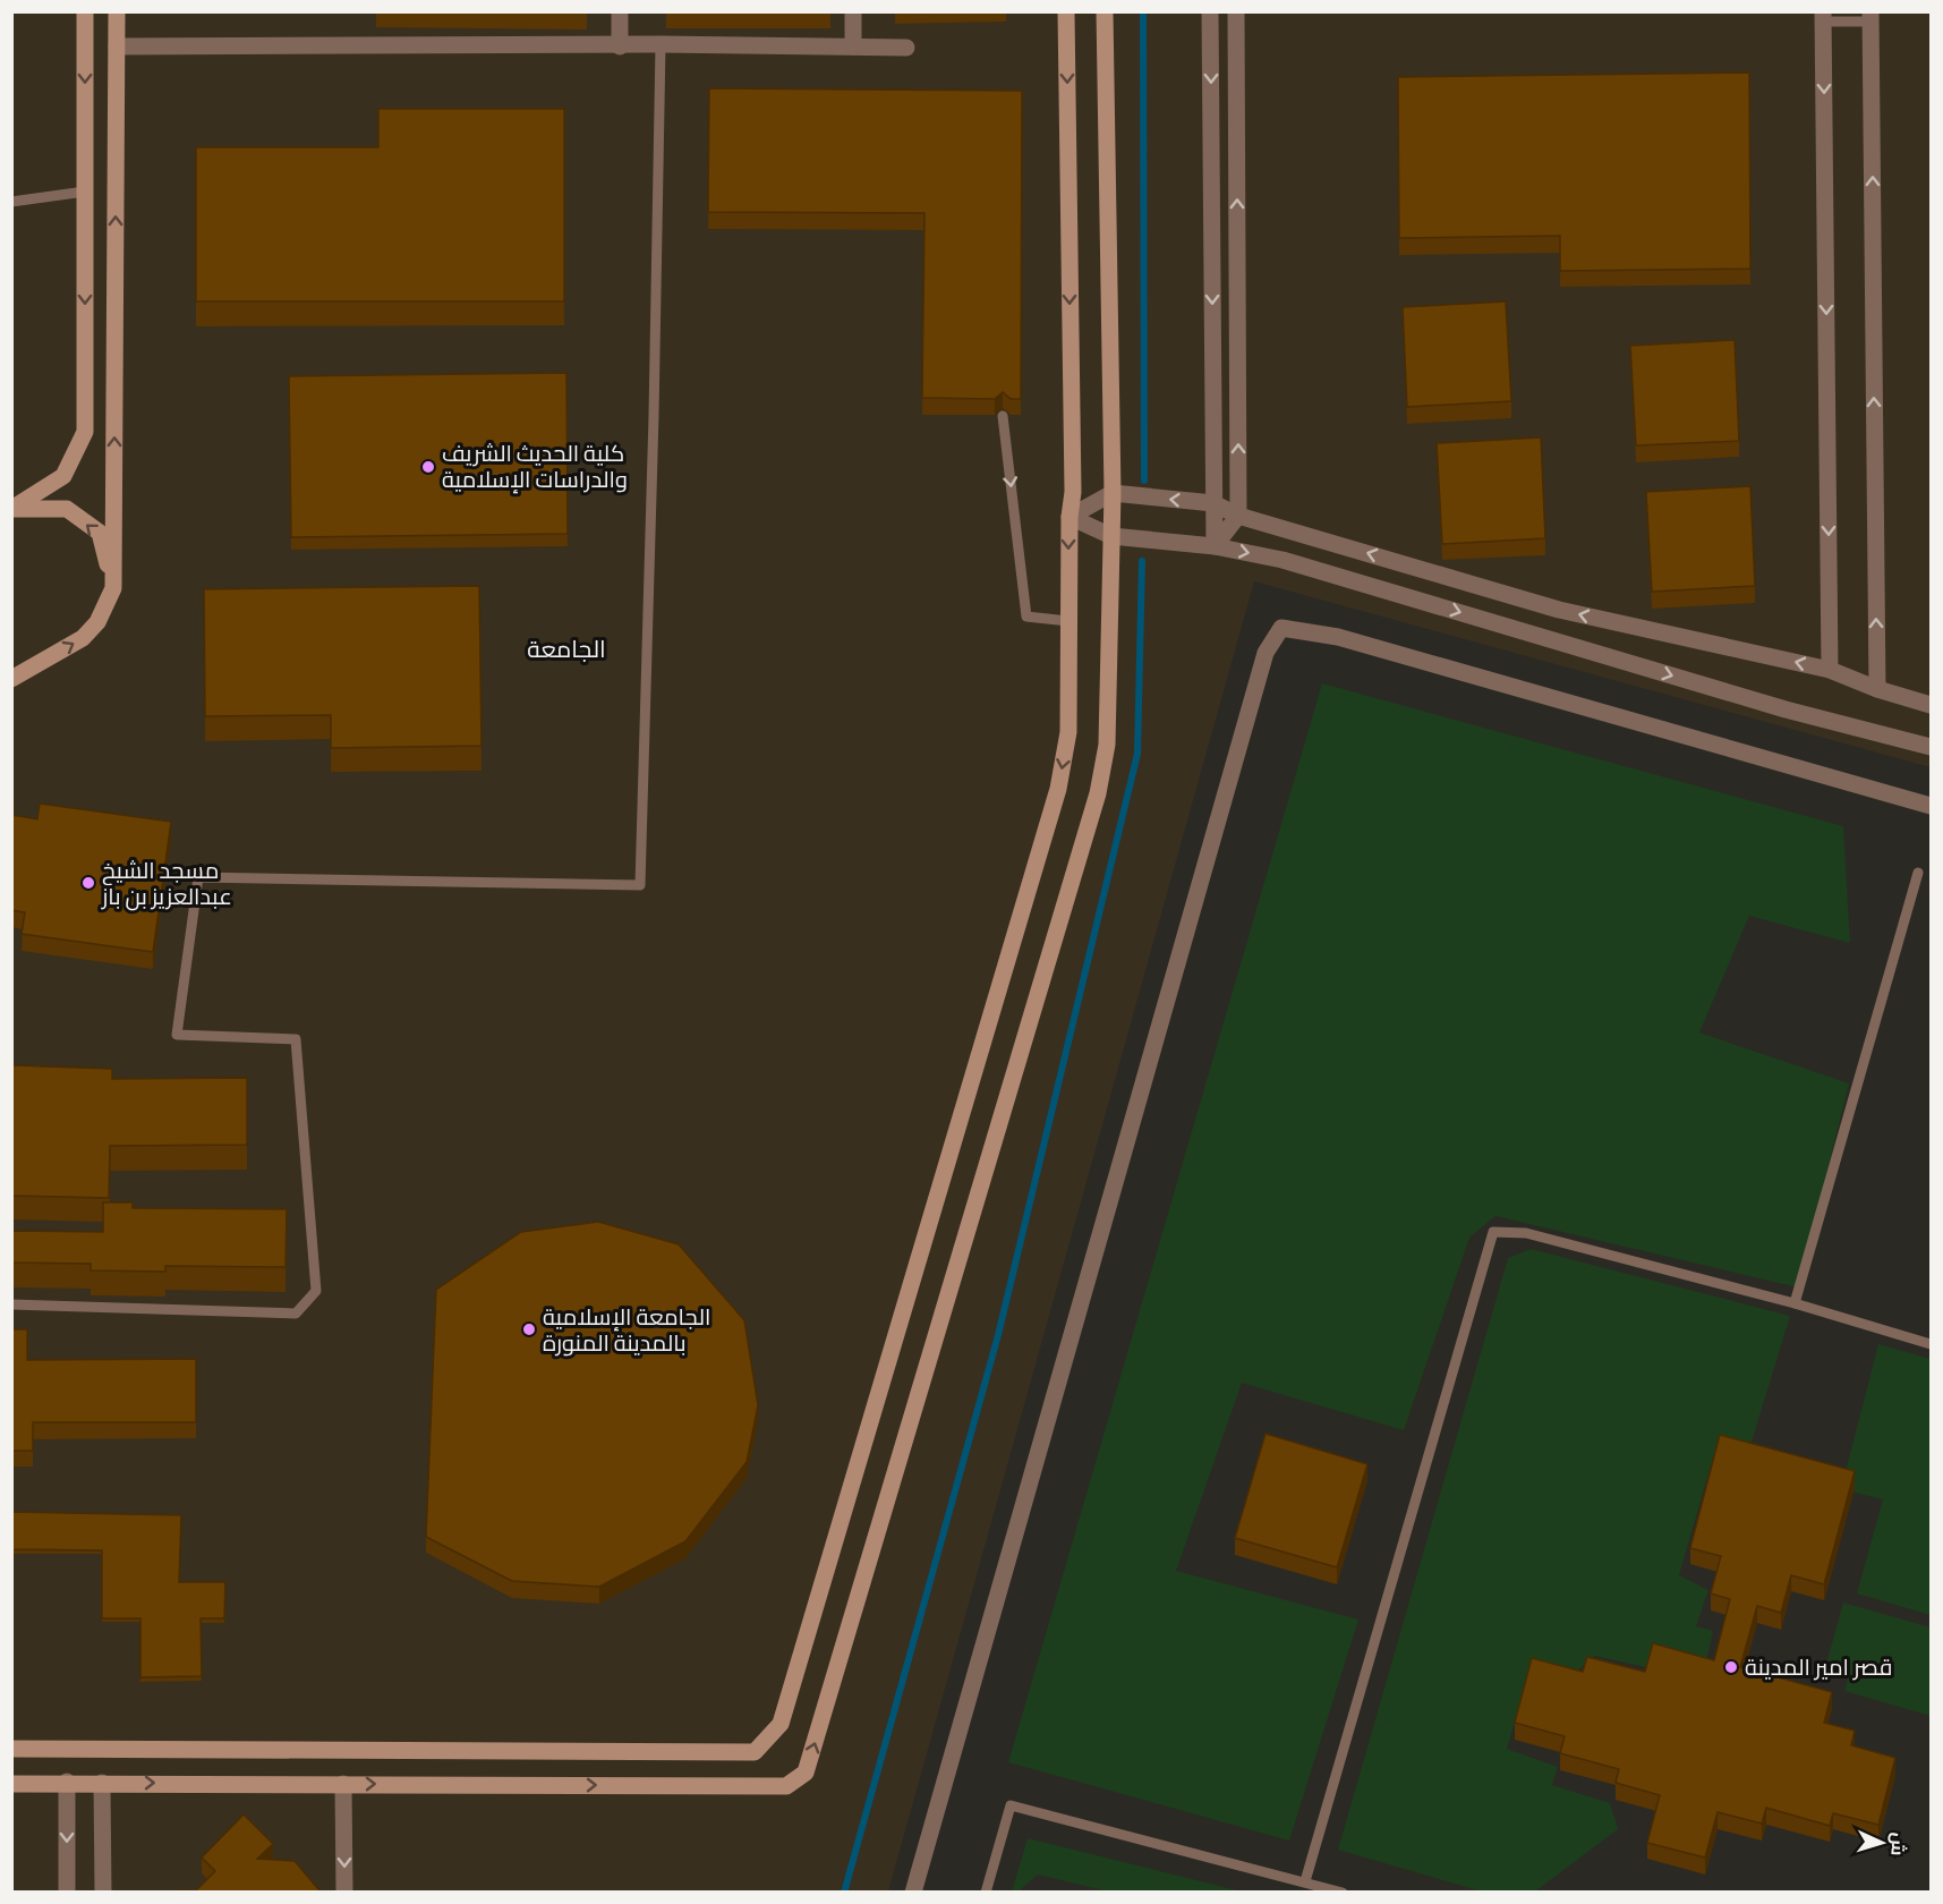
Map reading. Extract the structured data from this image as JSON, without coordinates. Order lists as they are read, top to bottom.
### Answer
{
  "districts": ["الجامعة"],
  "places": [
    "كلية الحديث الشريف والدراسات الإسلامية",
    "مسجد الشيخ عبدالعزيز بن باز",
    "الجامعة الإسلامية بالمدينة المنورة",
    "قصر امير المدينة"
  ],
  "north": "right"
}
